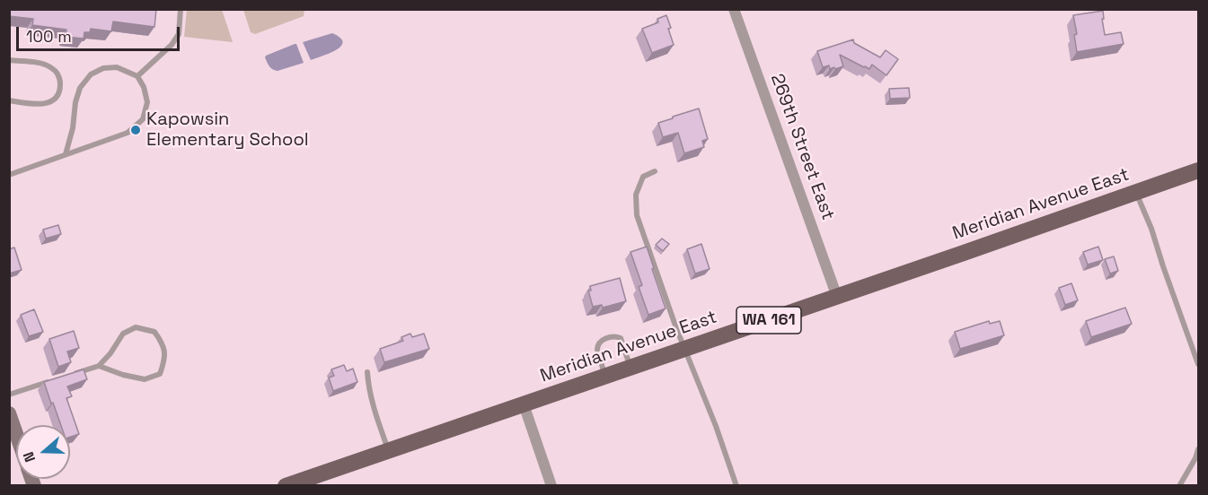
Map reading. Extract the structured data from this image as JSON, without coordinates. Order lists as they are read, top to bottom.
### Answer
{
  "streets": {
    "main road": ["Meridian Avenue East", "WA 161"],
    "street": ["269th Street East"]
  },
  "crossings": [
    ["269th Street East", "Meridian Avenue East"]
  ],
  "places": ["Kapowsin Elementary School"],
  "scale_bar": "100 m",
  "north": "left"
}
